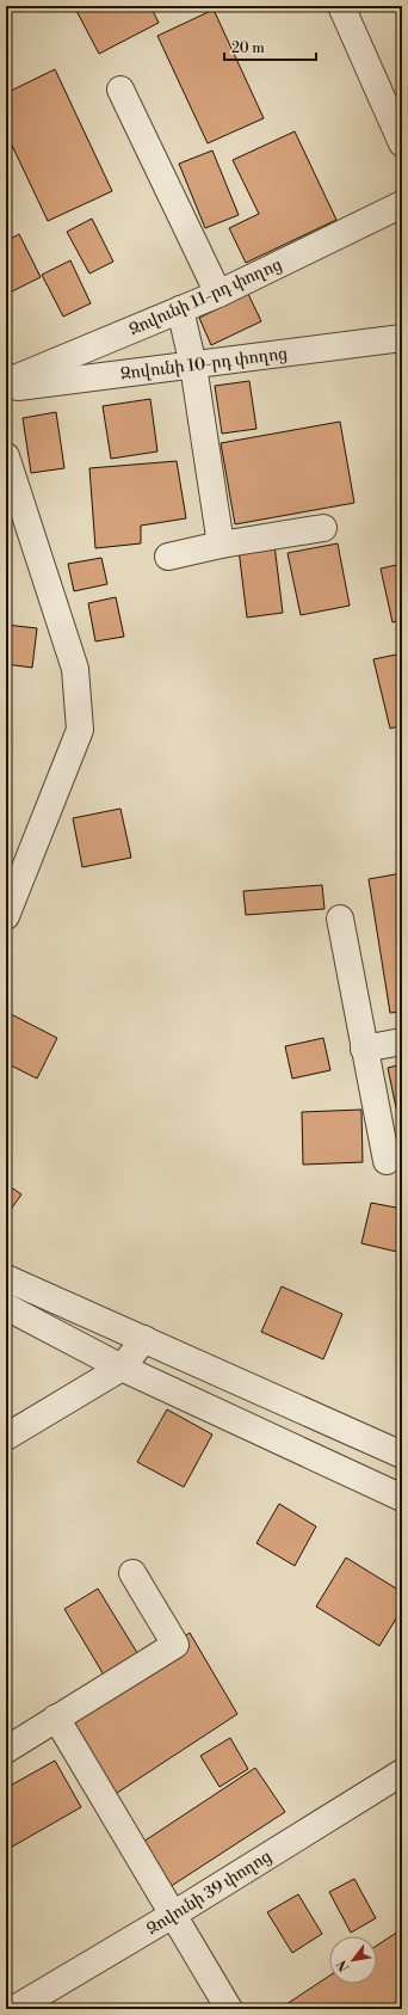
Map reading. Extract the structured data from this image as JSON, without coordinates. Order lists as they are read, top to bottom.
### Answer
{
  "streets": {
    "street": ["Զովունի 11-րդ փողոց", "Զովունի 10-րդ փողոց", "Զովունի 39 փողոց"]
  },
  "scale_bar": "20 m",
  "north": "bottom left"
}
